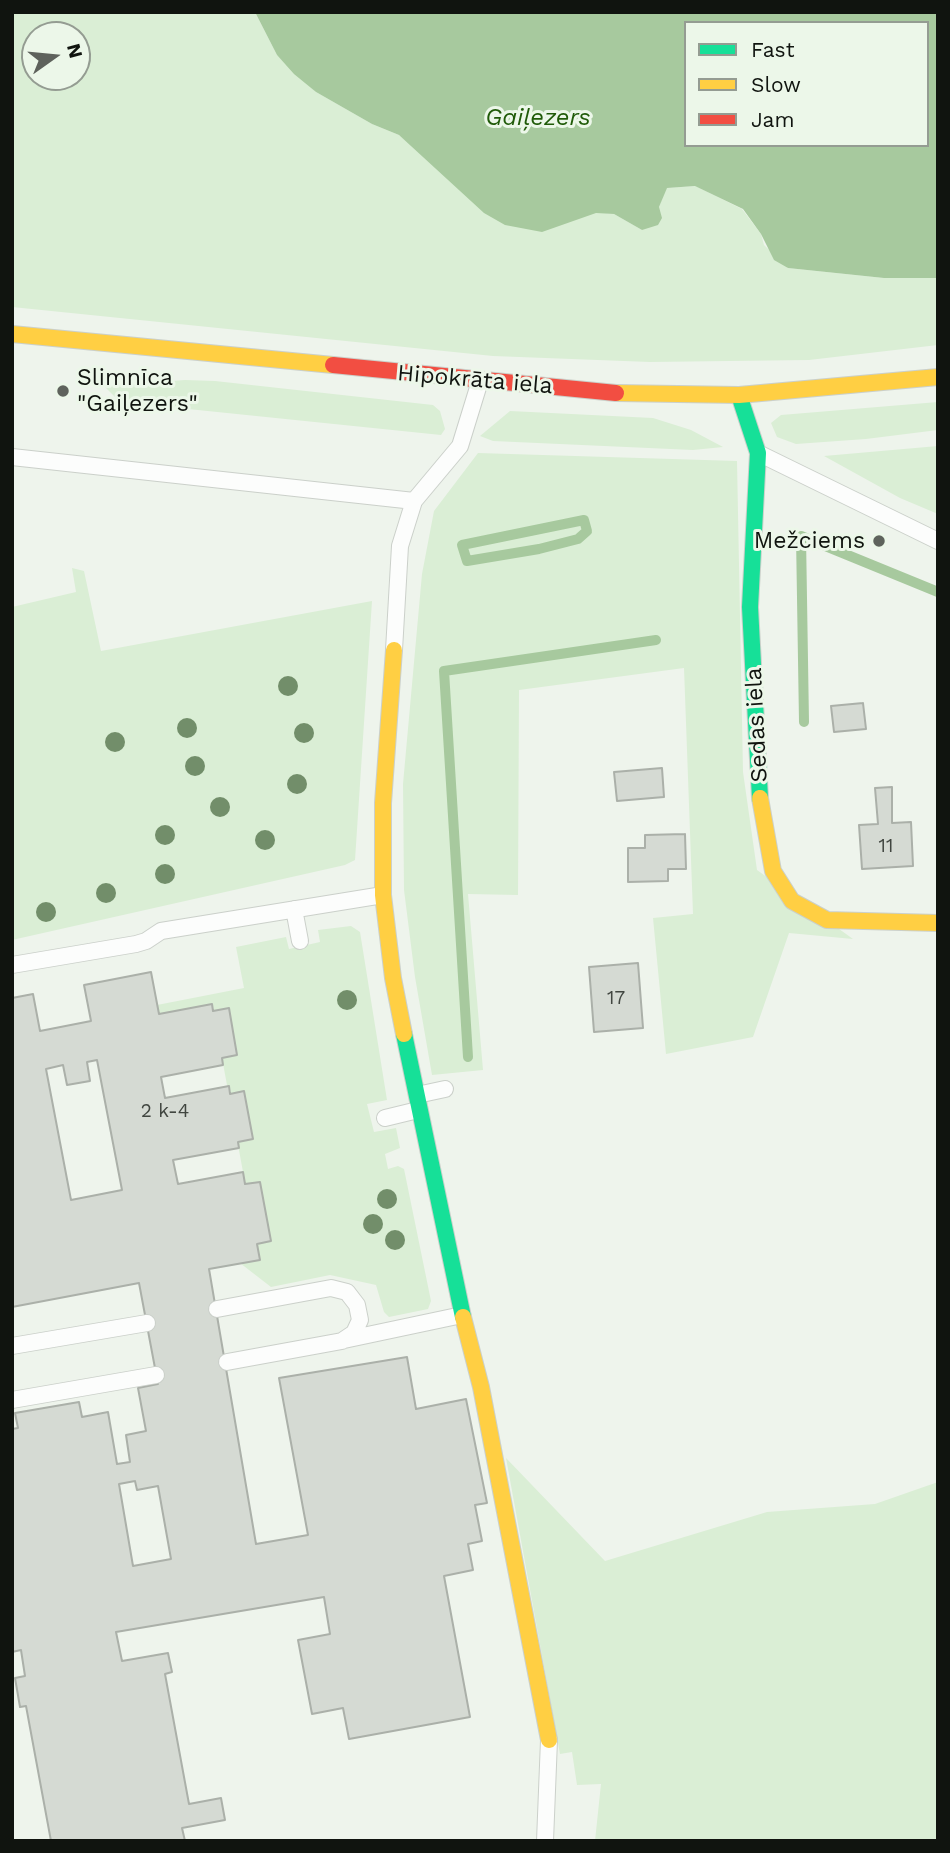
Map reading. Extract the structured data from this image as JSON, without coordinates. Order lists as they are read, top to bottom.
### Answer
{
  "streets": {
    "street": ["Hipokrāta iela", "Sedas iela"]
  },
  "crossings": [
    ["Hipokrāta iela", "Sedas iela"]
  ],
  "water": ["Gaiļezers"],
  "places": ["Slimnīca \"Gaiļezers\"", "Mežciems"],
  "house_numbers": ["11", "17", "2 k-4"],
  "legend": ["Fast", "Slow", "Jam"],
  "north": "right"
}
